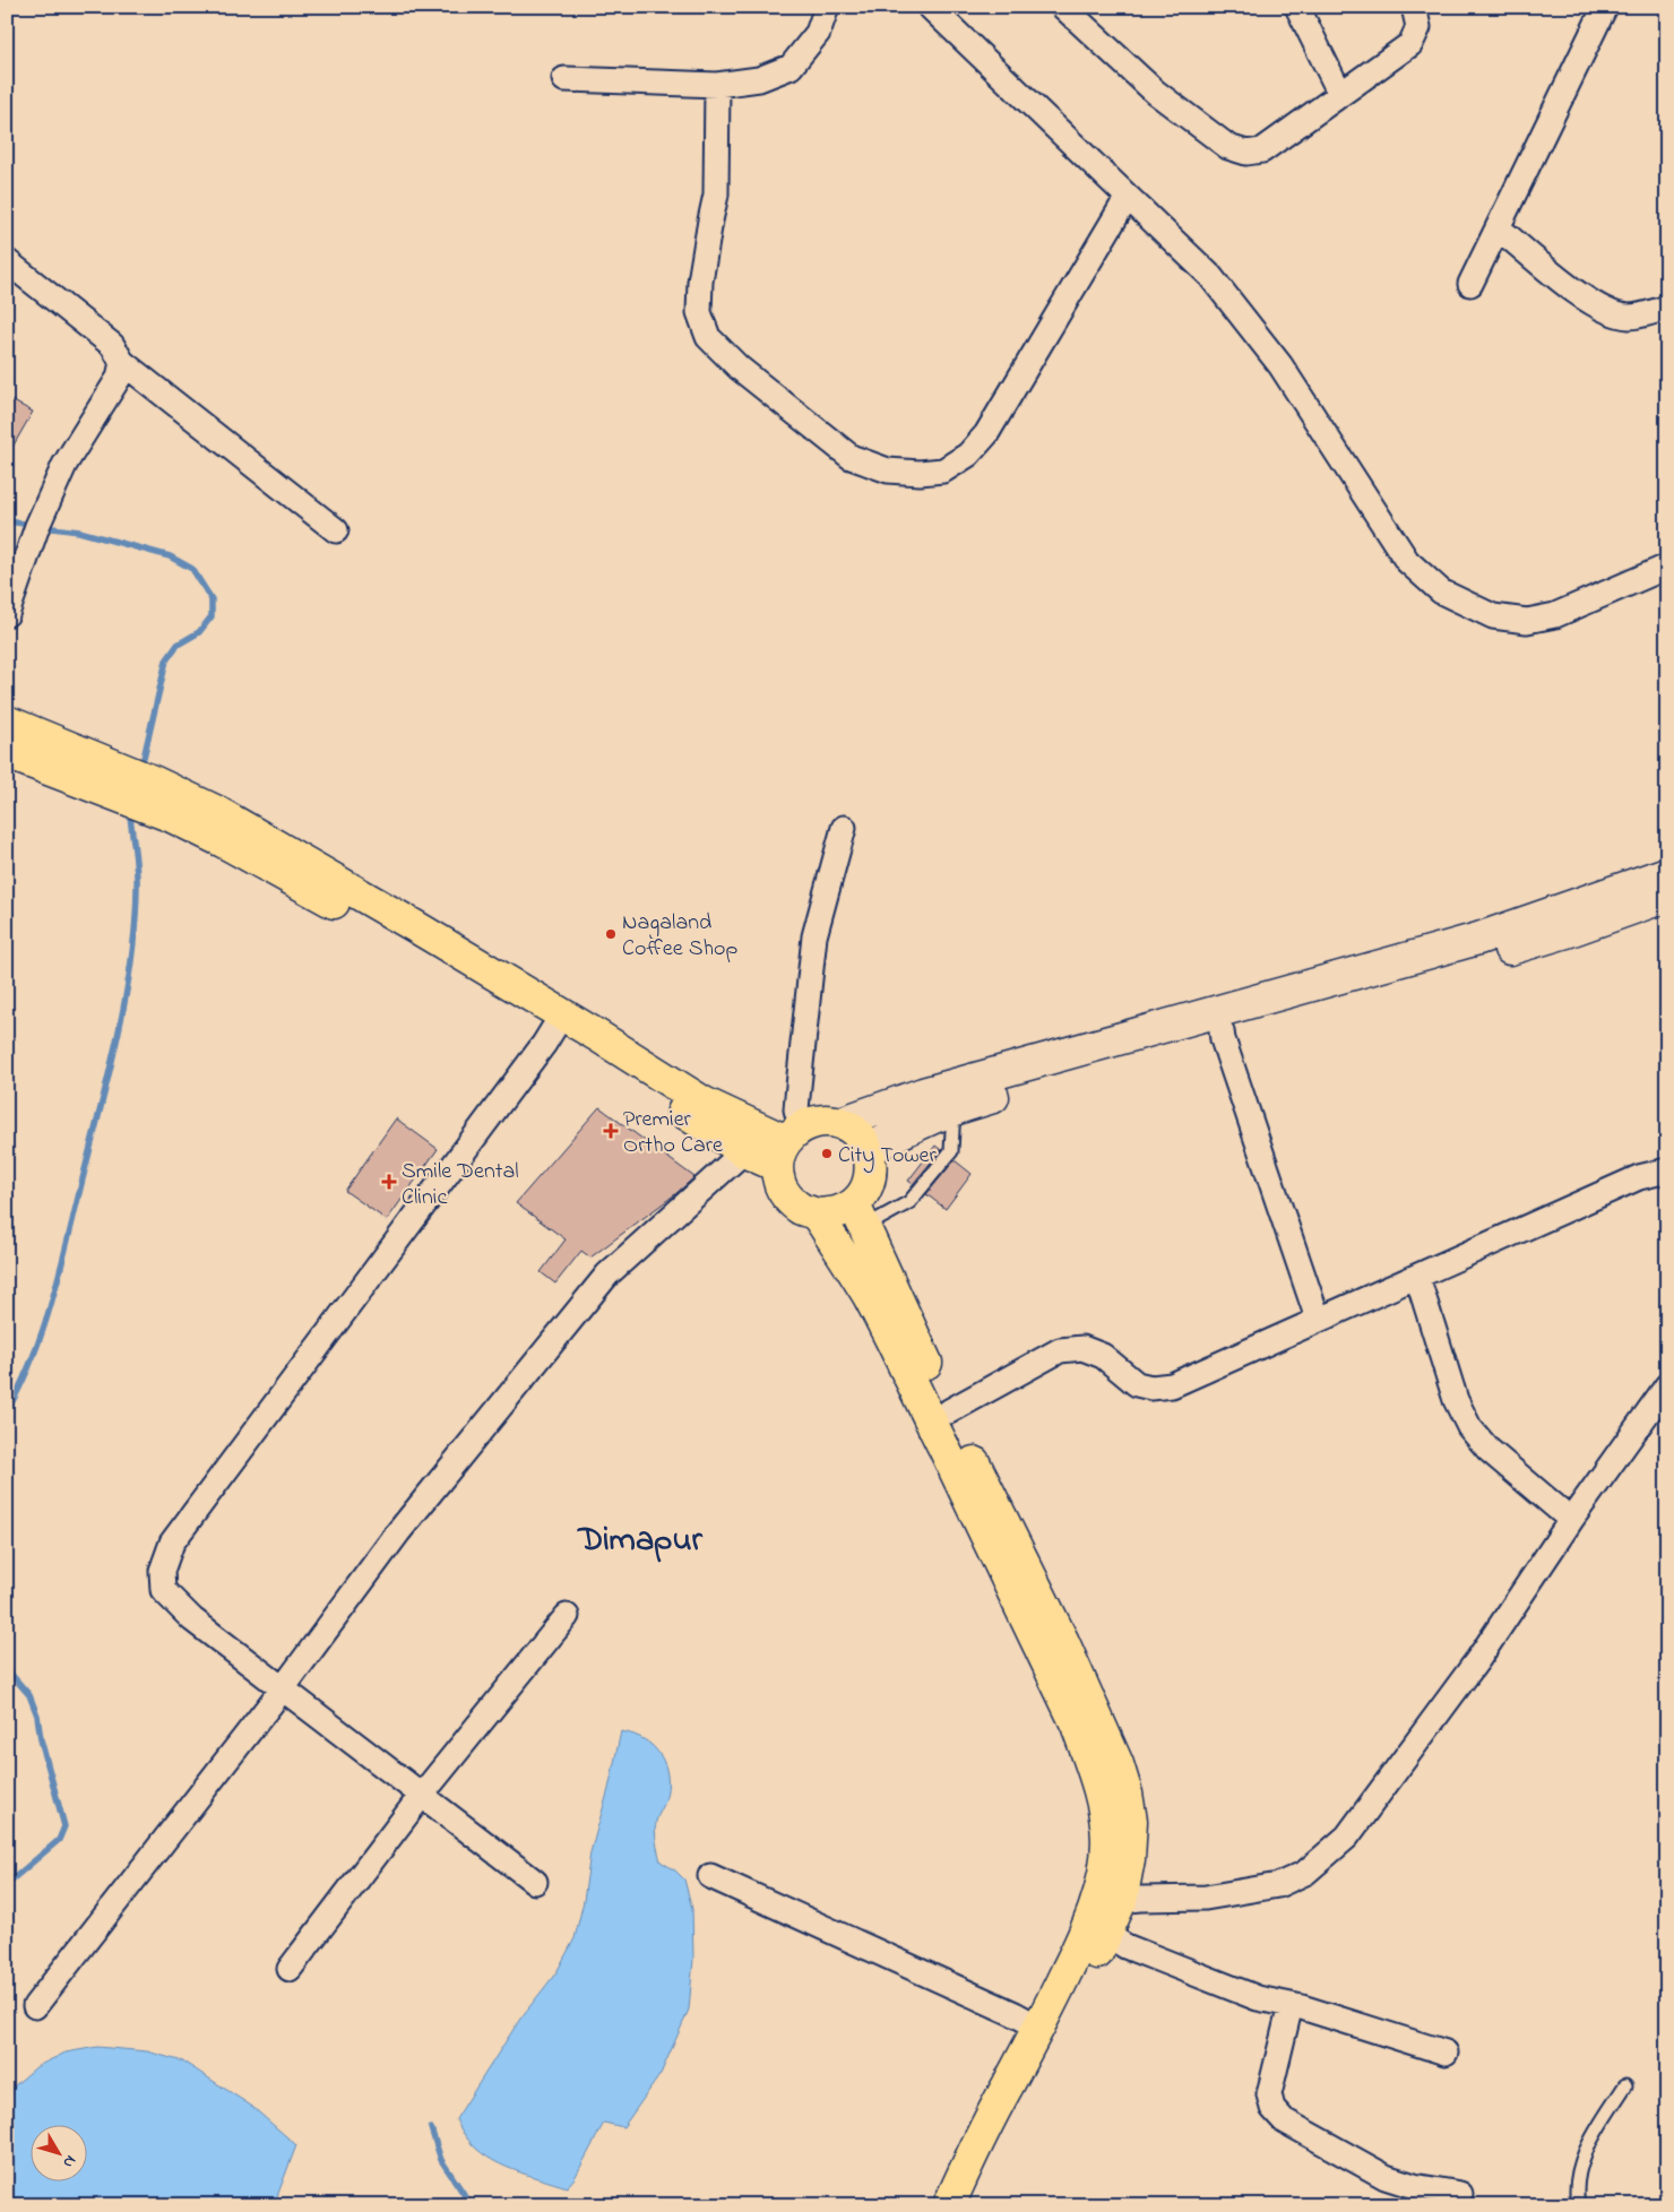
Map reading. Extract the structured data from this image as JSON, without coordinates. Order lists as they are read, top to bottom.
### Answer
{
  "districts": ["Dimapur"],
  "places": {
    "other": ["Nagaland Coffee Shop", "City Tower"],
    "health": ["Premier Ortho Care", "Smile Dental Clinic"]
  },
  "north": "bottom right"
}
